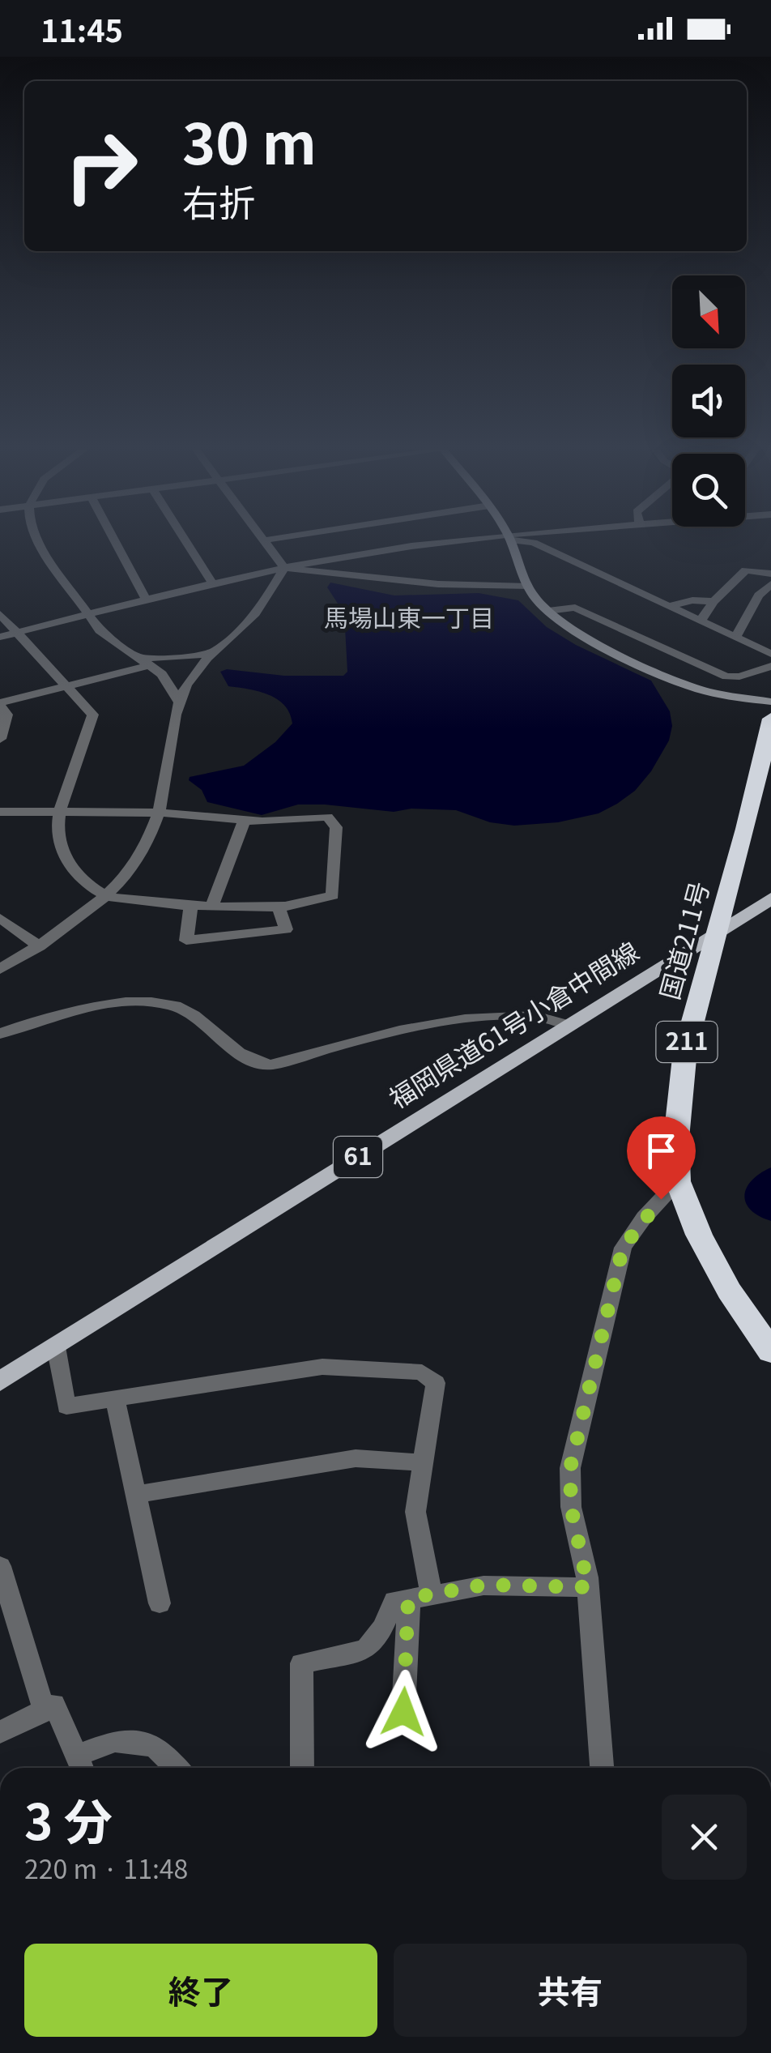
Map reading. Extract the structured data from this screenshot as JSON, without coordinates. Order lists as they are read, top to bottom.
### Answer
{
  "streets": {
    "highway": ["国道211号", "211"],
    "main road": ["福岡県道61号小倉中間線", "61"]
  },
  "crossings": [
    ["国道211号", "福岡県道61号小倉中間線"]
  ],
  "districts": ["馬場山東一丁目"],
  "north": "bottom right",
  "page": {
    "status": "11:45",
    "turn": ["30 m", "右折"],
    "heading": ["3 分", "220 m · 11:48"],
    "buttons": ["終了", "共有"]
  }
}
